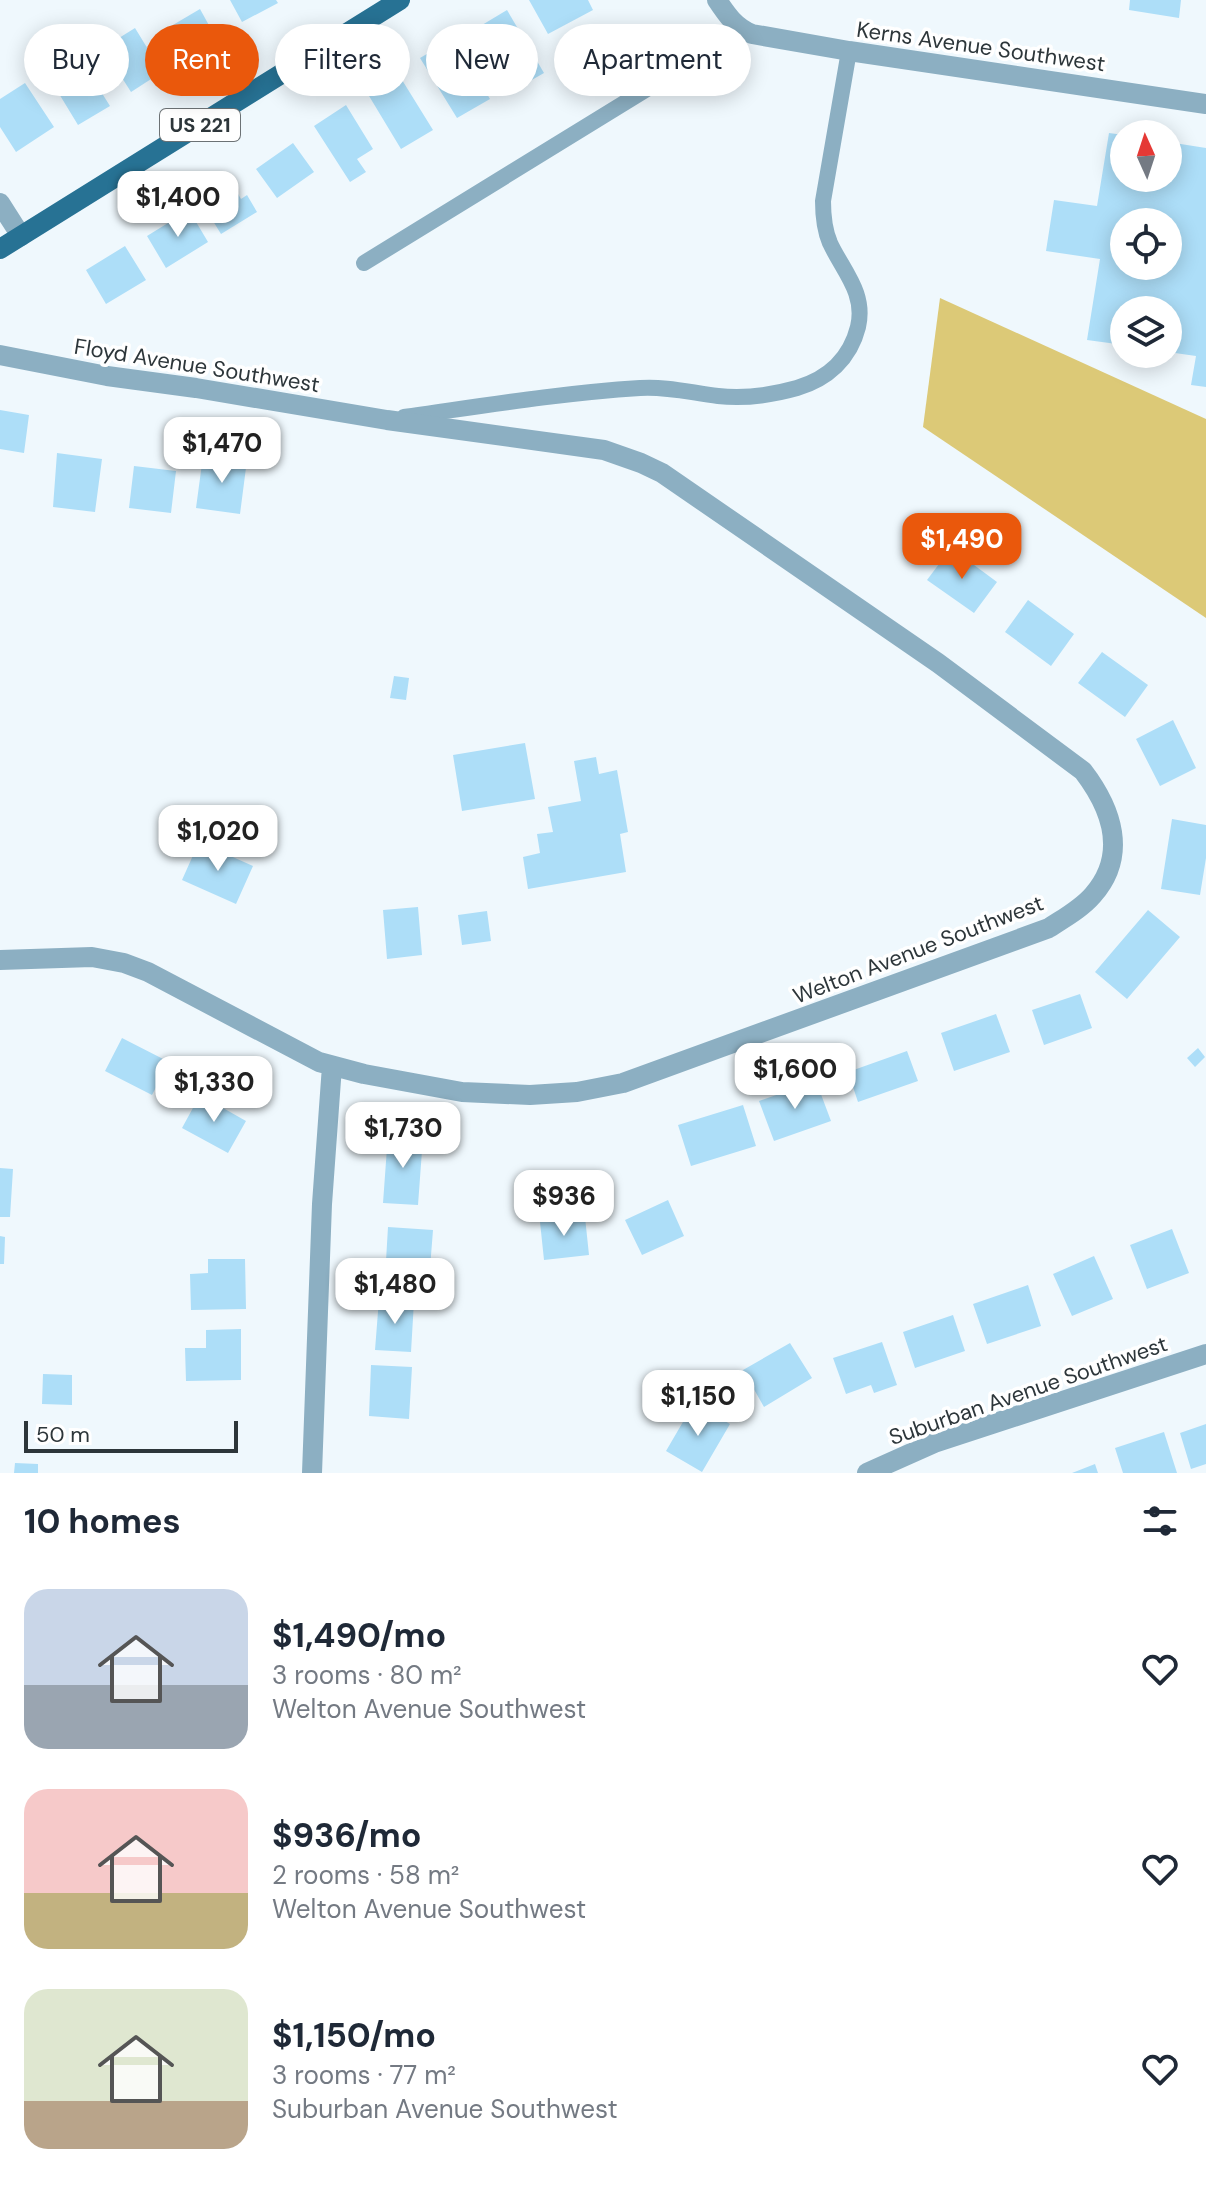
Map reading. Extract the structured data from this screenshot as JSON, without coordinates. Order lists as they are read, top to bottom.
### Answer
{
  "streets": {
    "main road": ["US 221"],
    "street": [
      "Kerns Avenue Southwest",
      "Floyd Avenue Southwest",
      "Welton Avenue Southwest",
      "Suburban Avenue Southwest"
    ]
  },
  "crossings": [
    ["Floyd Avenue Southwest", "Welton Avenue Southwest"]
  ],
  "scale_bar": "50 m",
  "north": "top",
  "page": {
    "chip": [
      "Buy",
      "Rent",
      "Filters",
      "New",
      "Apartment"
    ],
    "price": [
      "$1,400",
      "$1,470",
      "$1,490",
      "$1,020",
      "$1,600",
      "$1,330",
      "$1,730",
      "$936",
      "$1,480",
      "$1,150"
    ],
    "scale": "50 m",
    "heading": "10 homes",
    "list": [
      {
        "name": "$1,490/mo",
        "note": "3 rooms · 80 m² · Welton Avenue Southwest"
      },
      {
        "name": "$936/mo",
        "note": "2 rooms · 58 m² · Welton Avenue Southwest"
      },
      {
        "name": "$1,150/mo",
        "note": "3 rooms · 77 m² · Suburban Avenue Southwest"
      }
    ]
  }
}
